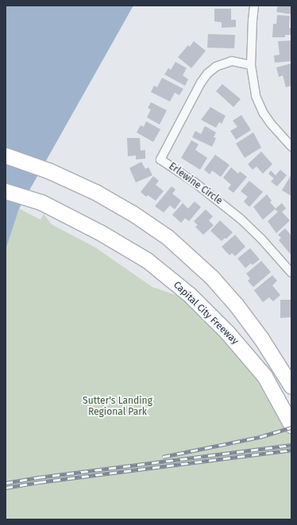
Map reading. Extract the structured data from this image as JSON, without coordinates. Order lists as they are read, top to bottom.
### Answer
{
  "streets": {
    "highway": ["Capital City Freeway"],
    "street": ["Erlewine Circle"]
  },
  "parks": ["Sutter's Landing Regional Park"]
}
